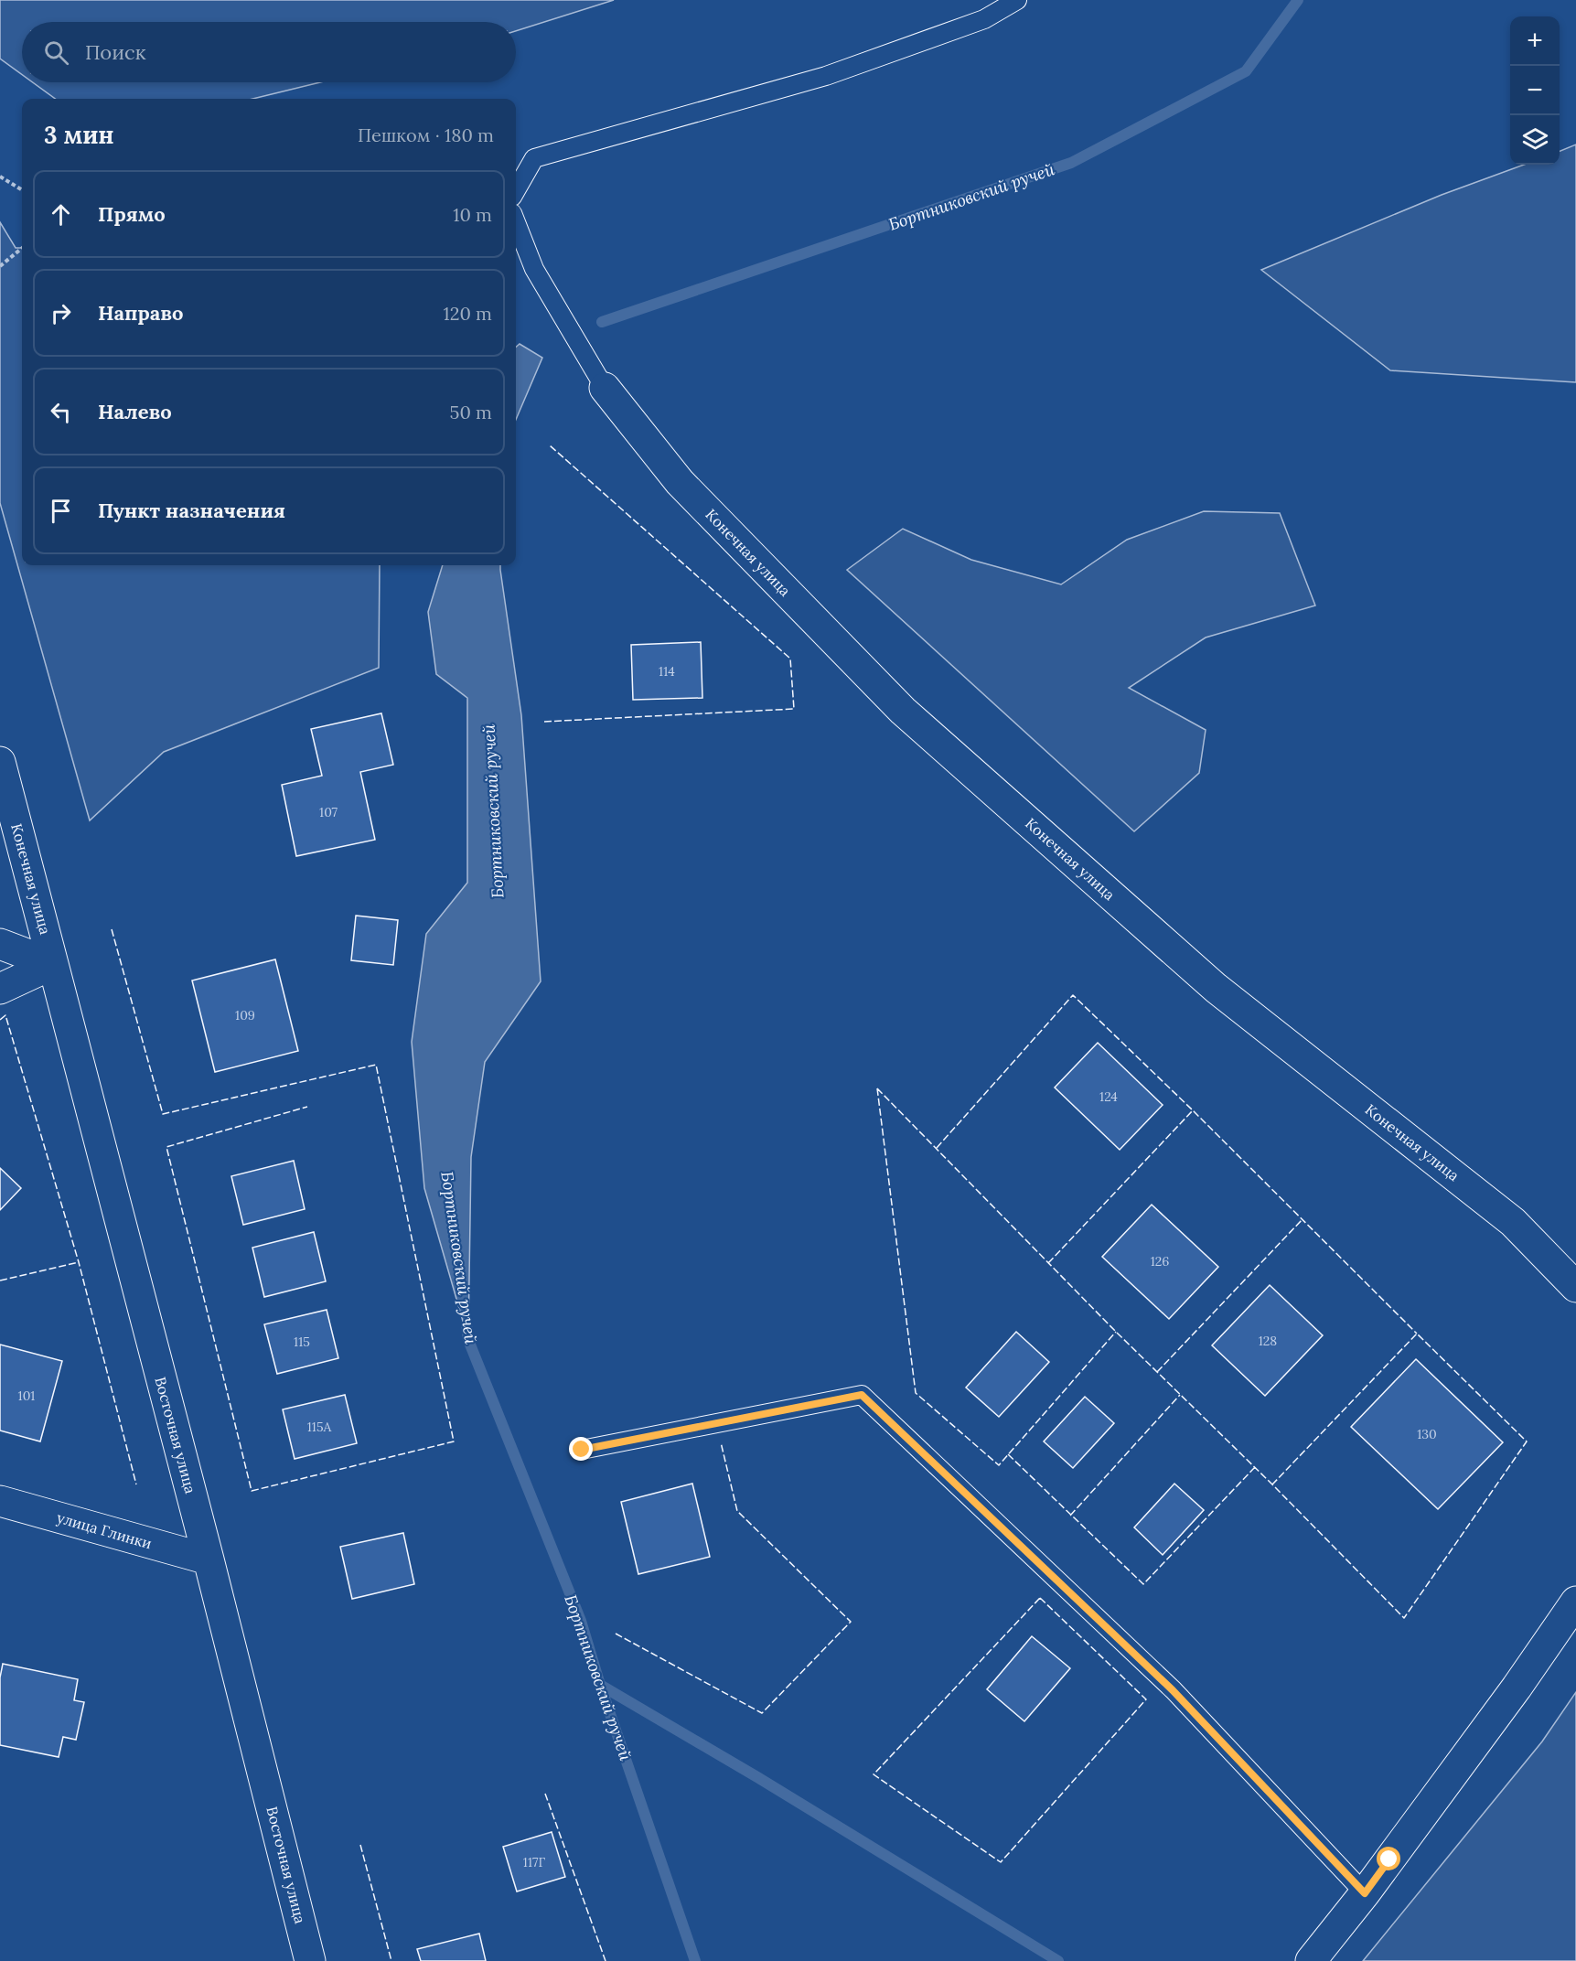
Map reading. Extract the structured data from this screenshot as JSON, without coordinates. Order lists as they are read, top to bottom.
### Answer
{
  "streets": {
    "street": ["Конечная улица", "Восточная улица", "улица Глинки"]
  },
  "crossings": [
    ["Конечная улица", "Восточная улица"],
    ["Восточная улица", "улица Глинки"]
  ],
  "water": ["Бортниковский ручей"],
  "house_numbers": [
    "114",
    "107",
    "109",
    "124",
    "126",
    "128",
    "115",
    "101",
    "115А",
    "130",
    "117Г"
  ],
  "page": {
    "map_buttons": ["+", "−"],
    "search": "Поиск",
    "heading": ["3 мин", "Пешком · 180 m"],
    "list": [
      ["Прямо", "10 m"],
      ["Направо", "120 m"],
      ["Налево", "50 m"],
      "Пункт назначения"
    ]
  }
}
